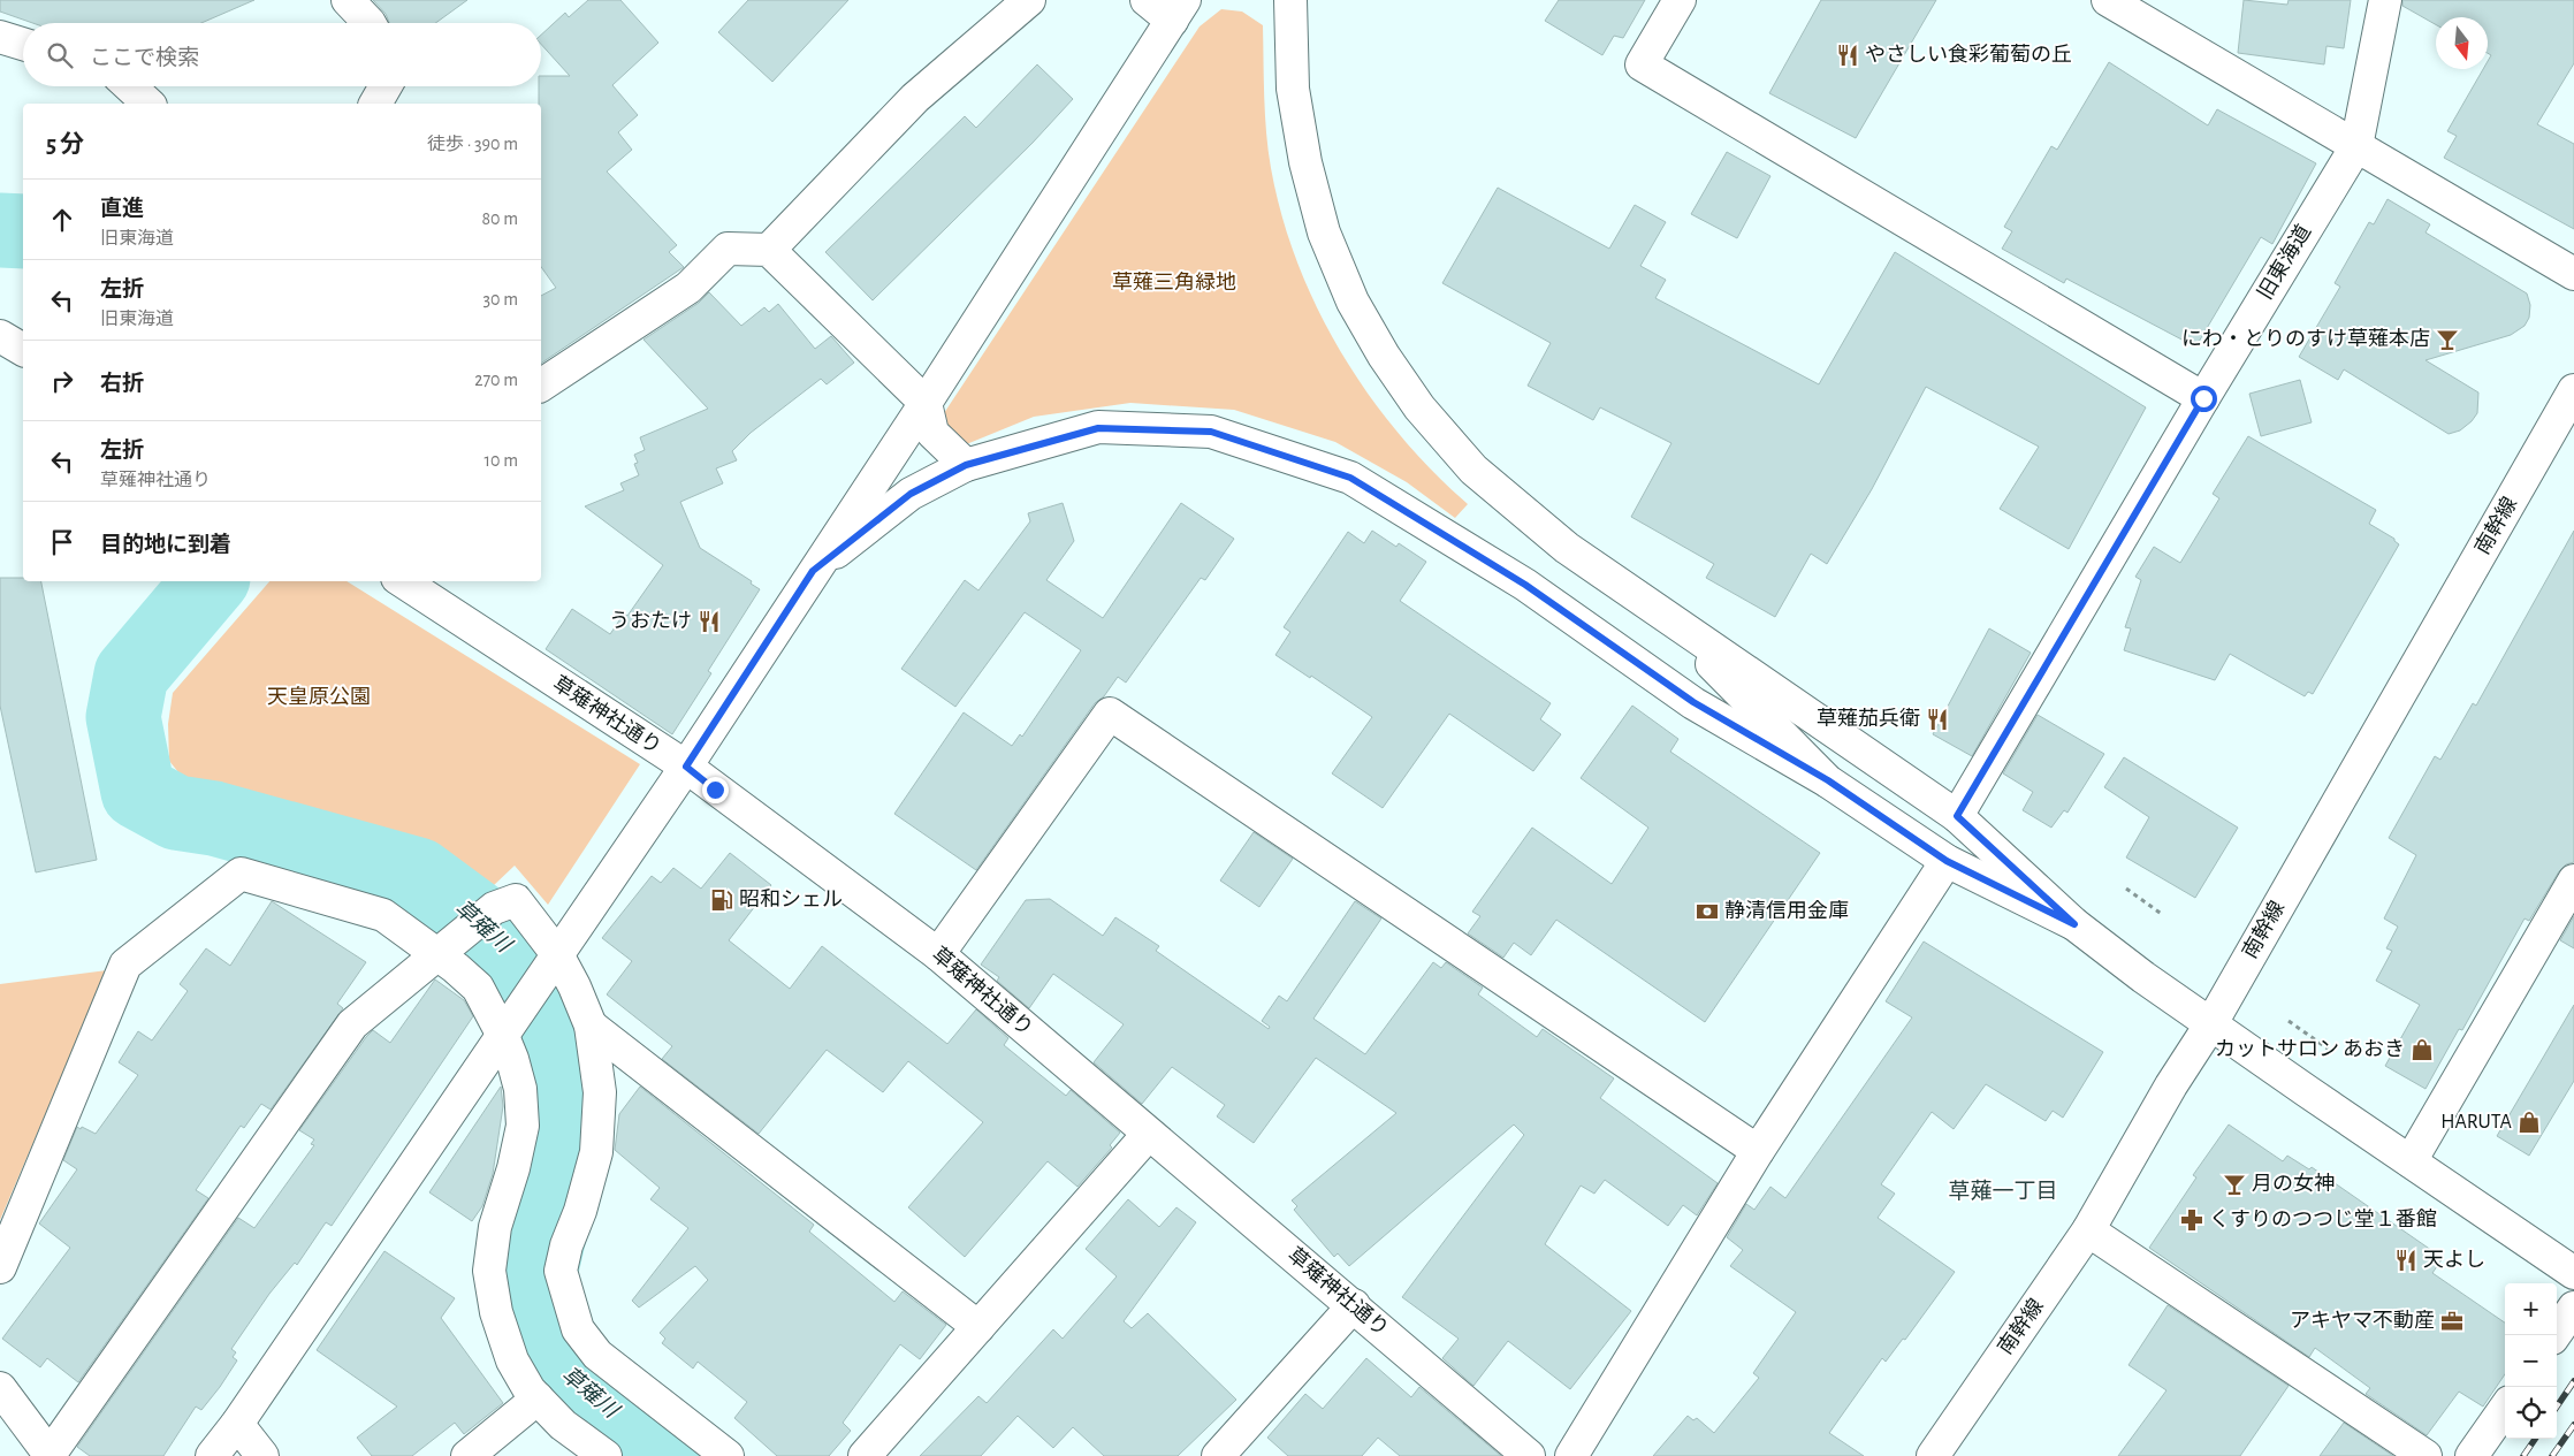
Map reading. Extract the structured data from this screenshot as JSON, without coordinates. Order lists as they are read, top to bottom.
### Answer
{
  "streets": {
    "street": ["旧東海道", "南幹線", "草薙神社通り"]
  },
  "districts": ["草薙一丁目"],
  "water": ["草薙川"],
  "parks": ["草薙三角緑地", "天皇原公園"],
  "places": {
    "restaurant": [
      "やさしい食彩葡萄の丘",
      "うおたけ",
      "草薙茄兵衛",
      "天よし"
    ],
    "bar": ["にわ・とりのすけ草薙本店", "月の女神"],
    "fuel station": ["昭和シェル"],
    "bank": ["静清信用金庫"],
    "shop": ["カットサロン あおき", "HARUTA"],
    "pharmacy": ["くすりのつつじ堂１番館"],
    "office": ["アキヤマ不動産"]
  },
  "north": "bottom",
  "page": {
    "search": "ここで検索",
    "heading": ["5 分", "徒歩 · 390 m"],
    "list": [
      ["直進", "旧東海道", "80 m"],
      ["左折", "旧東海道", "30 m"],
      ["右折", "270 m"],
      ["左折", "草薙神社通り", "10 m"],
      "目的地に到着"
    ],
    "map_buttons": ["+", "−"]
  }
}
